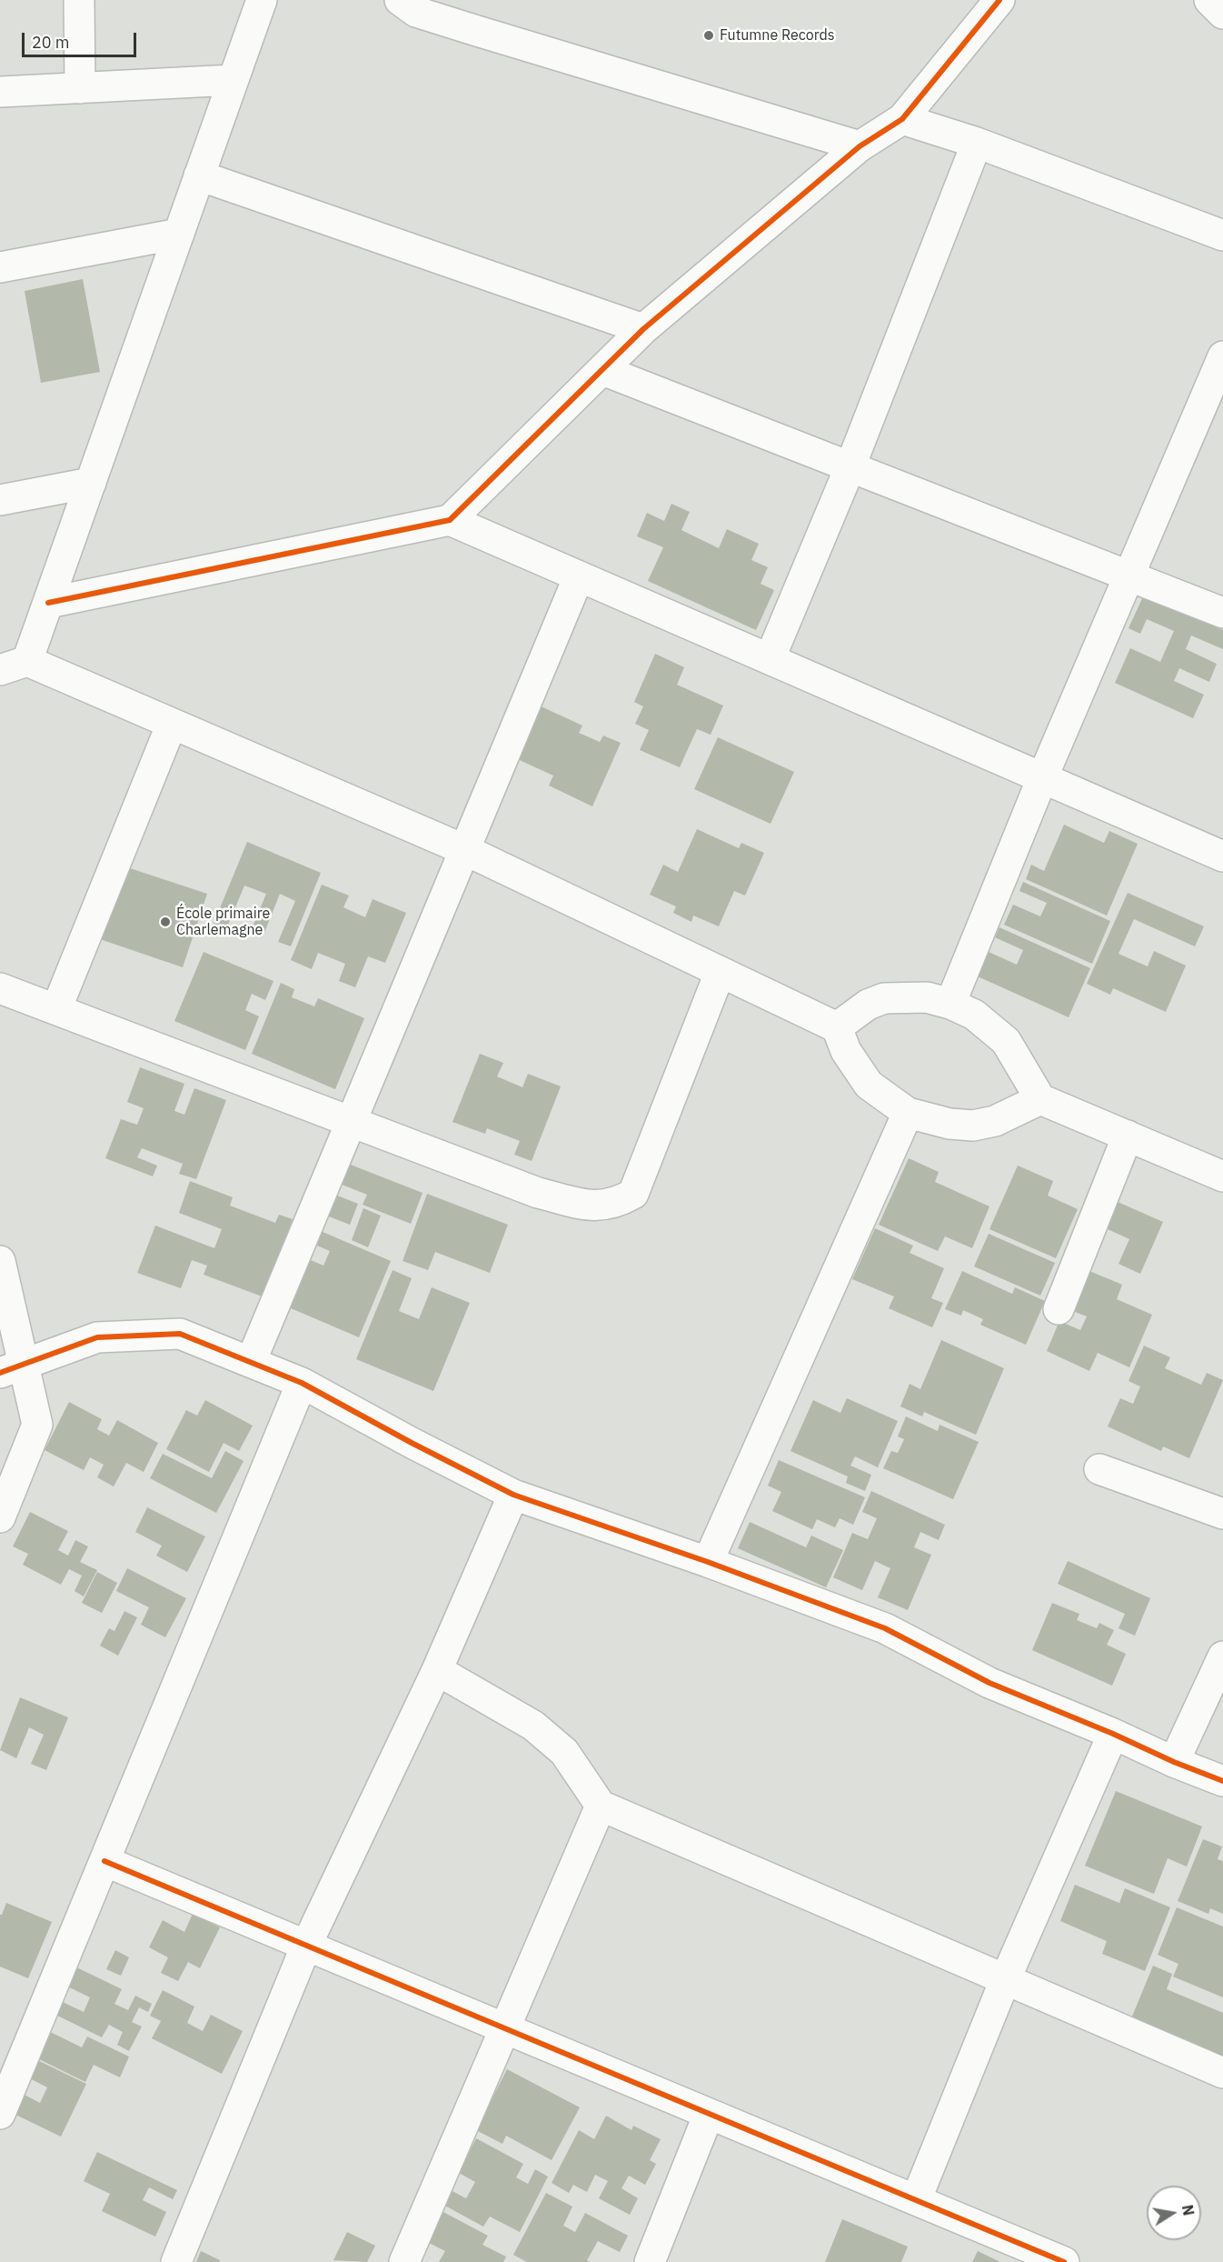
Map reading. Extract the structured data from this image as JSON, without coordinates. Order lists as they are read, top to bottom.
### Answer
{
  "places": ["Futumne Records", "École primaire Charlemagne"],
  "scale_bar": "20 m",
  "north": "right"
}
